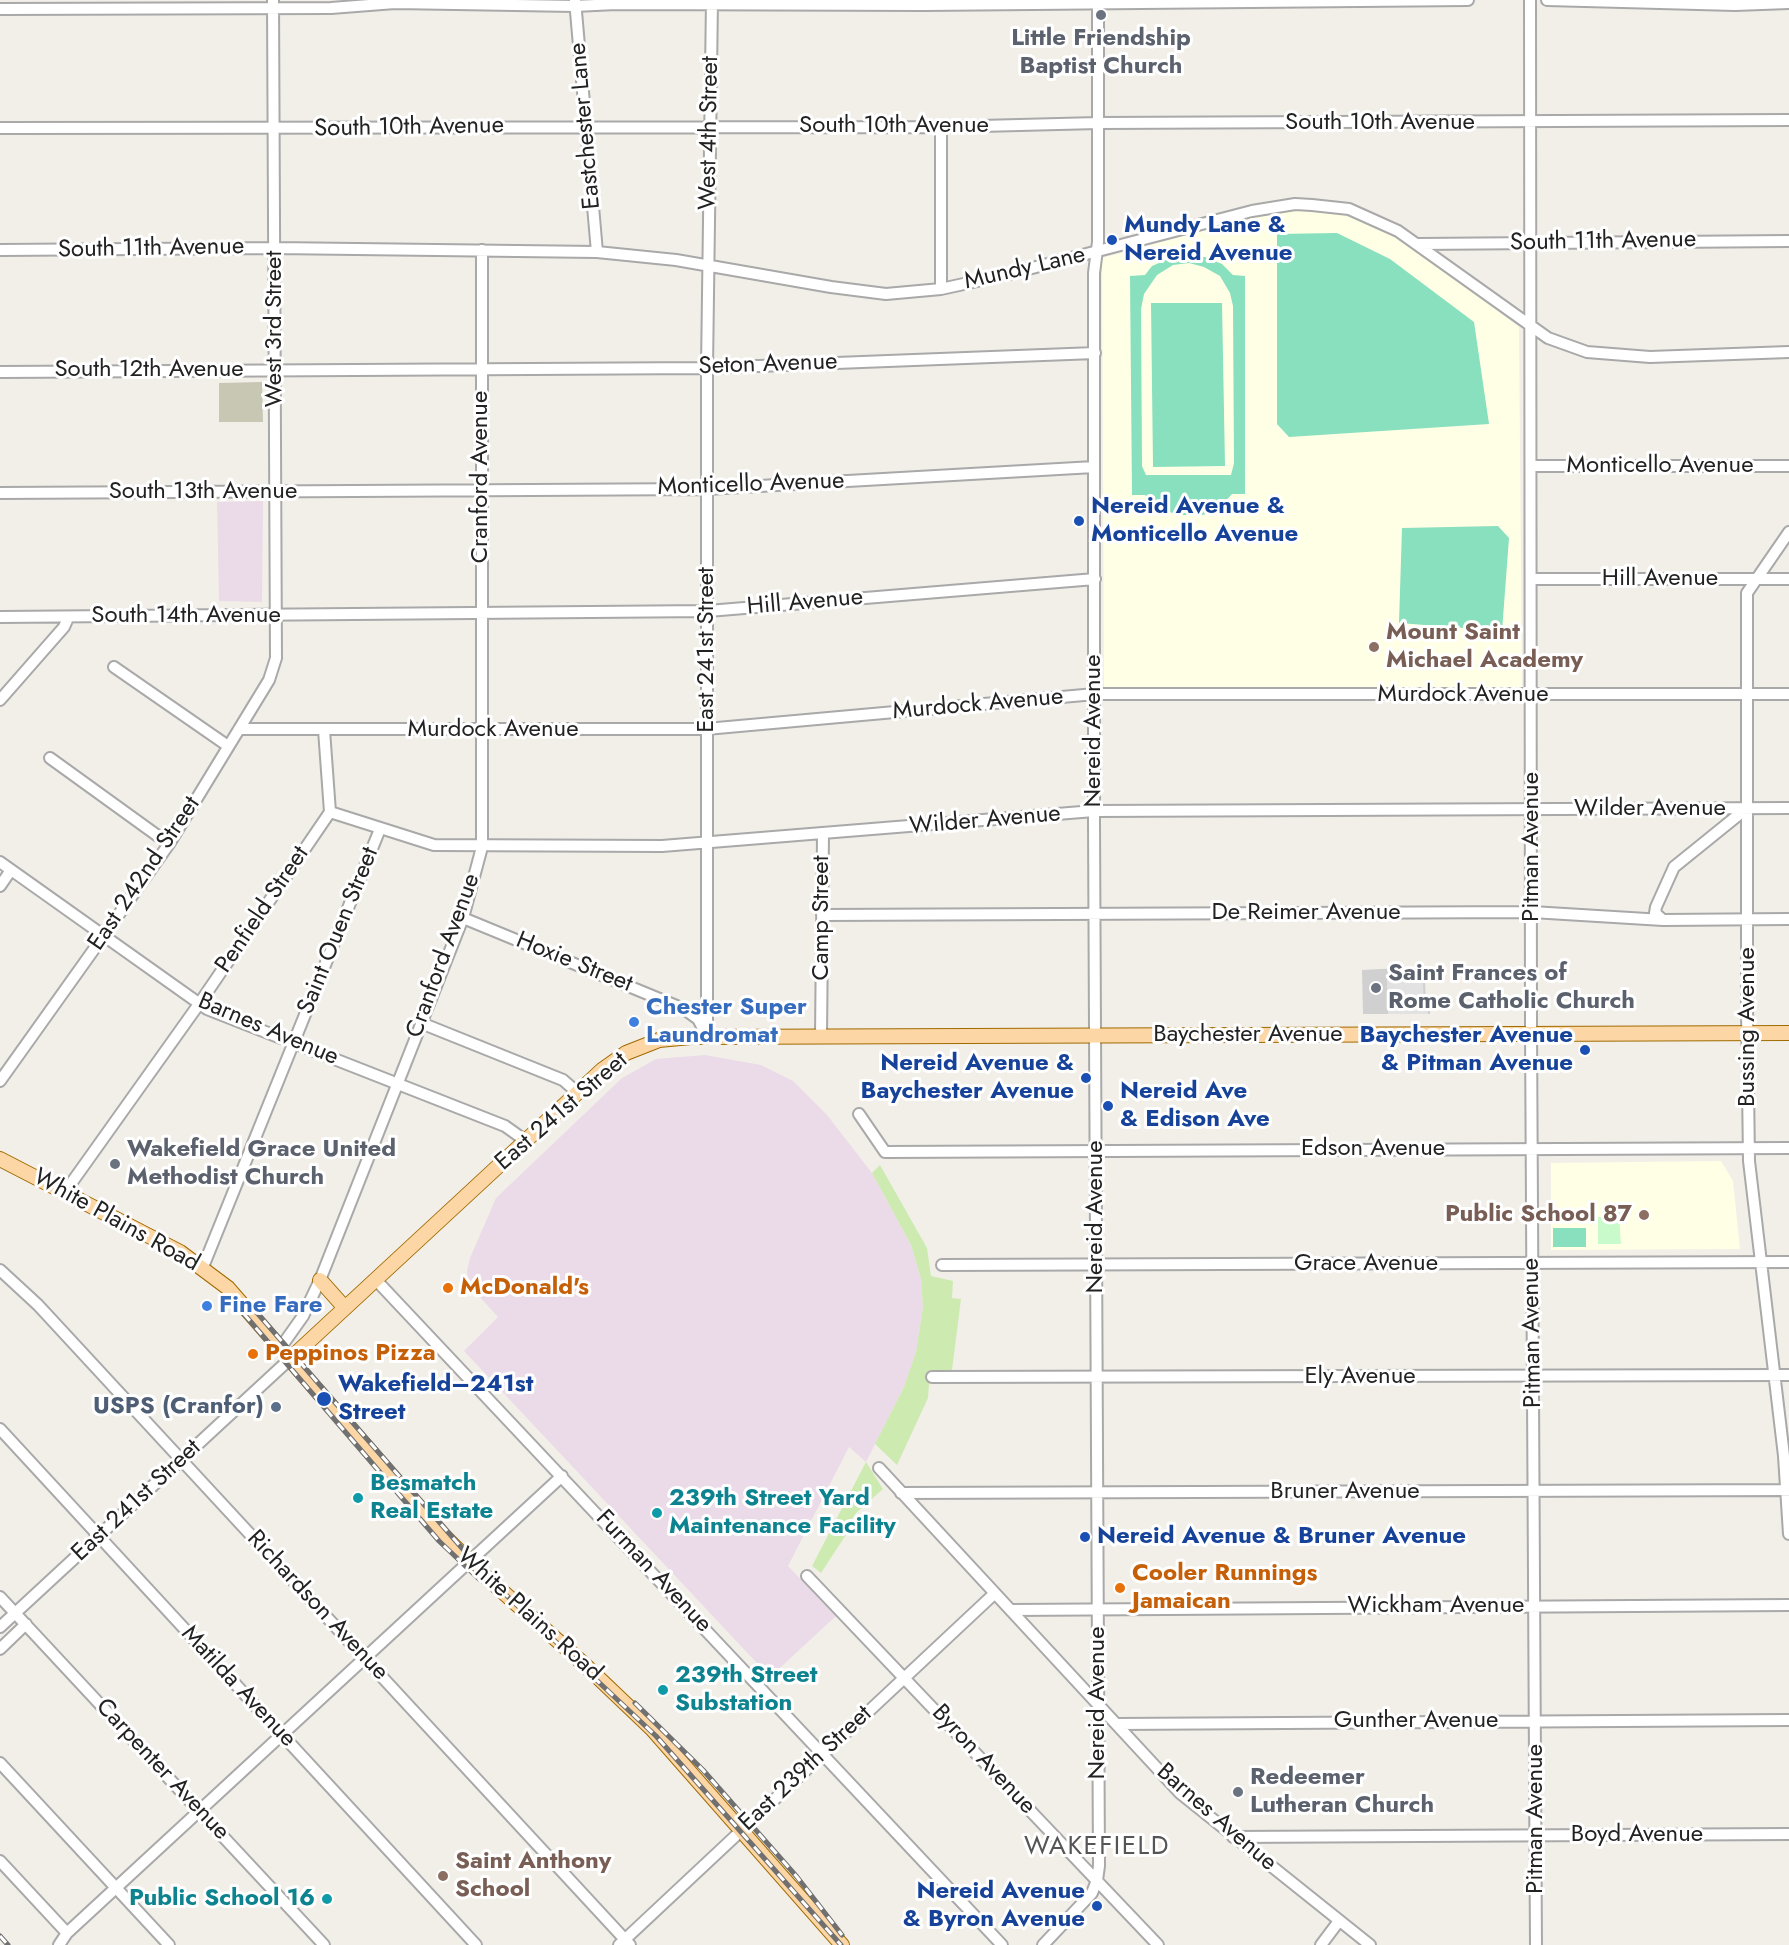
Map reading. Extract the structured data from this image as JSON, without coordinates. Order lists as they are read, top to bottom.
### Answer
{
  "streets": {
    "main road": ["East 241st Street", "Baychester Avenue", "White Plains Road"],
    "street": [
      "South 10th Avenue",
      "Eastchester Lane",
      "West 4th Street",
      "South 11th Avenue",
      "Mundy Lane",
      "West 3rd Street",
      "Seton Avenue",
      "South 12th Avenue",
      "Monticello Avenue",
      "Cranford Avenue",
      "South 13th Avenue",
      "Hill Avenue",
      "South 14th Avenue",
      "Murdock Avenue",
      "Nereid Avenue",
      "Wilder Avenue",
      "Pitman Avenue",
      "East 242nd Street",
      "Penfield Street",
      "De Reimer Avenue",
      "Camp Street",
      "Saint Ouen Street",
      "Hoxie Street",
      "Bussing Avenue",
      "Barnes Avenue",
      "Edson Avenue",
      "Grace Avenue",
      "Ely Avenue",
      "Bruner Avenue",
      "Furman Avenue",
      "Richardson Avenue",
      "Wickham Avenue",
      "Matilda Avenue",
      "Gunther Avenue",
      "Byron Avenue",
      "East 239th Street",
      "Carpenter Avenue",
      "Boyd Avenue"
    ]
  },
  "crossings": [
    ["South 10th Avenue", "Eastchester Lane"],
    ["South 10th Avenue", "West 4th Street"],
    ["South 10th Avenue", "West 3rd Street"],
    ["South 10th Avenue", "Nereid Avenue"],
    ["South 10th Avenue", "Pitman Avenue"],
    ["Eastchester Lane", "Mundy Lane"],
    ["West 4th Street", "Mundy Lane"],
    ["West 4th Street", "East 241st Street"],
    ["South 11th Avenue", "Mundy Lane"],
    ["South 11th Avenue", "West 3rd Street"],
    ["South 11th Avenue", "Cranford Avenue"],
    ["South 11th Avenue", "Pitman Avenue"],
    ["Mundy Lane", "Cranford Avenue"],
    ["Mundy Lane", "East 241st Street"],
    ["Mundy Lane", "Nereid Avenue"],
    ["Mundy Lane", "Pitman Avenue"],
    ["West 3rd Street", "South 12th Avenue"],
    ["West 3rd Street", "South 13th Avenue"],
    ["West 3rd Street", "South 14th Avenue"],
    ["West 3rd Street", "East 242nd Street"],
    ["Seton Avenue", "South 12th Avenue"],
    ["Seton Avenue", "Cranford Avenue"],
    ["Seton Avenue", "East 241st Street"],
    ["Seton Avenue", "Nereid Avenue"],
    ["Monticello Avenue", "Cranford Avenue"],
    ["Monticello Avenue", "South 13th Avenue"],
    ["Monticello Avenue", "East 241st Street"],
    ["Monticello Avenue", "Nereid Avenue"],
    ["Monticello Avenue", "Pitman Avenue"],
    ["Cranford Avenue", "Hill Avenue"],
    ["Cranford Avenue", "Murdock Avenue"],
    ["Cranford Avenue", "Wilder Avenue"],
    ["Cranford Avenue", "Hoxie Street"],
    ["Cranford Avenue", "Barnes Avenue"],
    ["Cranford Avenue", "White Plains Road"],
    ["Hill Avenue", "South 14th Avenue"],
    ["Hill Avenue", "East 241st Street"],
    ["Hill Avenue", "Nereid Avenue"],
    ["Hill Avenue", "Pitman Avenue"],
    ["Hill Avenue", "Bussing Avenue"],
    ["East 241st Street", "Murdock Avenue"],
    ["East 241st Street", "Wilder Avenue"],
    ["East 241st Street", "Hoxie Street"],
    ["East 241st Street", "Barnes Avenue"],
    ["East 241st Street", "Baychester Avenue"],
    ["East 241st Street", "White Plains Road"],
    ["East 241st Street", "Furman Avenue"],
    ["East 241st Street", "Richardson Avenue"],
    ["East 241st Street", "Matilda Avenue"],
    ["East 241st Street", "Carpenter Avenue"],
    ["Murdock Avenue", "Nereid Avenue"],
    ["Murdock Avenue", "Pitman Avenue"],
    ["Murdock Avenue", "East 242nd Street"],
    ["Murdock Avenue", "Bussing Avenue"],
    ["Nereid Avenue", "Wilder Avenue"],
    ["Nereid Avenue", "De Reimer Avenue"],
    ["Nereid Avenue", "Barnes Avenue"],
    ["Nereid Avenue", "Baychester Avenue"],
    ["Nereid Avenue", "Edson Avenue"],
    ["Nereid Avenue", "Grace Avenue"],
    ["Nereid Avenue", "Ely Avenue"],
    ["Nereid Avenue", "Bruner Avenue"],
    ["Nereid Avenue", "Wickham Avenue"],
    ["Nereid Avenue", "Byron Avenue"],
    ["Wilder Avenue", "Pitman Avenue"],
    ["Wilder Avenue", "Penfield Street"],
    ["Wilder Avenue", "Camp Street"],
    ["Wilder Avenue", "Saint Ouen Street"],
    ["Wilder Avenue", "Bussing Avenue"],
    ["Pitman Avenue", "De Reimer Avenue"],
    ["Pitman Avenue", "Baychester Avenue"],
    ["Pitman Avenue", "Edson Avenue"],
    ["Pitman Avenue", "Grace Avenue"],
    ["Pitman Avenue", "Ely Avenue"],
    ["Pitman Avenue", "Bruner Avenue"],
    ["Pitman Avenue", "Wickham Avenue"],
    ["Pitman Avenue", "Gunther Avenue"],
    ["Pitman Avenue", "Boyd Avenue"],
    ["East 242nd Street", "Barnes Avenue"],
    ["Penfield Street", "Barnes Avenue"],
    ["Penfield Street", "White Plains Road"],
    ["De Reimer Avenue", "Camp Street"],
    ["De Reimer Avenue", "Bussing Avenue"],
    ["Camp Street", "Baychester Avenue"],
    ["Saint Ouen Street", "Barnes Avenue"],
    ["Saint Ouen Street", "White Plains Road"],
    ["Hoxie Street", "Baychester Avenue"],
    ["Bussing Avenue", "Baychester Avenue"],
    ["Bussing Avenue", "Edson Avenue"],
    ["Bussing Avenue", "Grace Avenue"],
    ["Bussing Avenue", "Ely Avenue"],
    ["Bussing Avenue", "Bruner Avenue"],
    ["Barnes Avenue", "Bruner Avenue"],
    ["Barnes Avenue", "Wickham Avenue"],
    ["Barnes Avenue", "Gunther Avenue"],
    ["Barnes Avenue", "East 239th Street"],
    ["Barnes Avenue", "Boyd Avenue"],
    ["White Plains Road", "East 239th Street"],
    ["Furman Avenue", "East 239th Street"],
    ["Richardson Avenue", "East 239th Street"],
    ["Byron Avenue", "East 239th Street"]
  ],
  "districts": ["WAKEFIELD"],
  "places": [
    "Little Friendship Baptist Church",
    "Mundy Lane & Nereid Avenue",
    "Nereid Avenue & Monticello Avenue",
    "Mount Saint Michael Academy",
    "Saint Frances of Rome Catholic Church",
    "Chester Super Laundromat",
    "Baychester Avenue & Pitman Avenue",
    "Nereid Avenue & Baychester Avenue",
    "Nereid Ave & Edison Ave",
    "Wakefield Grace United Methodist Church",
    "Public School 87",
    "McDonald's",
    "Fine Fare",
    "Peppinos Pizza",
    "Wakefield–241st Street",
    "USPS (Cranfor)",
    "Besmatch Real Estate",
    "239th Street Yard Maintenance Facility",
    "Nereid Avenue & Bruner Avenue",
    "Cooler Runnings Jamaican",
    "239th Street Substation",
    "Redeemer Lutheran Church",
    "Saint Anthony School",
    "Public School 16",
    "Nereid Avenue & Byron Avenue"
  ]
}
